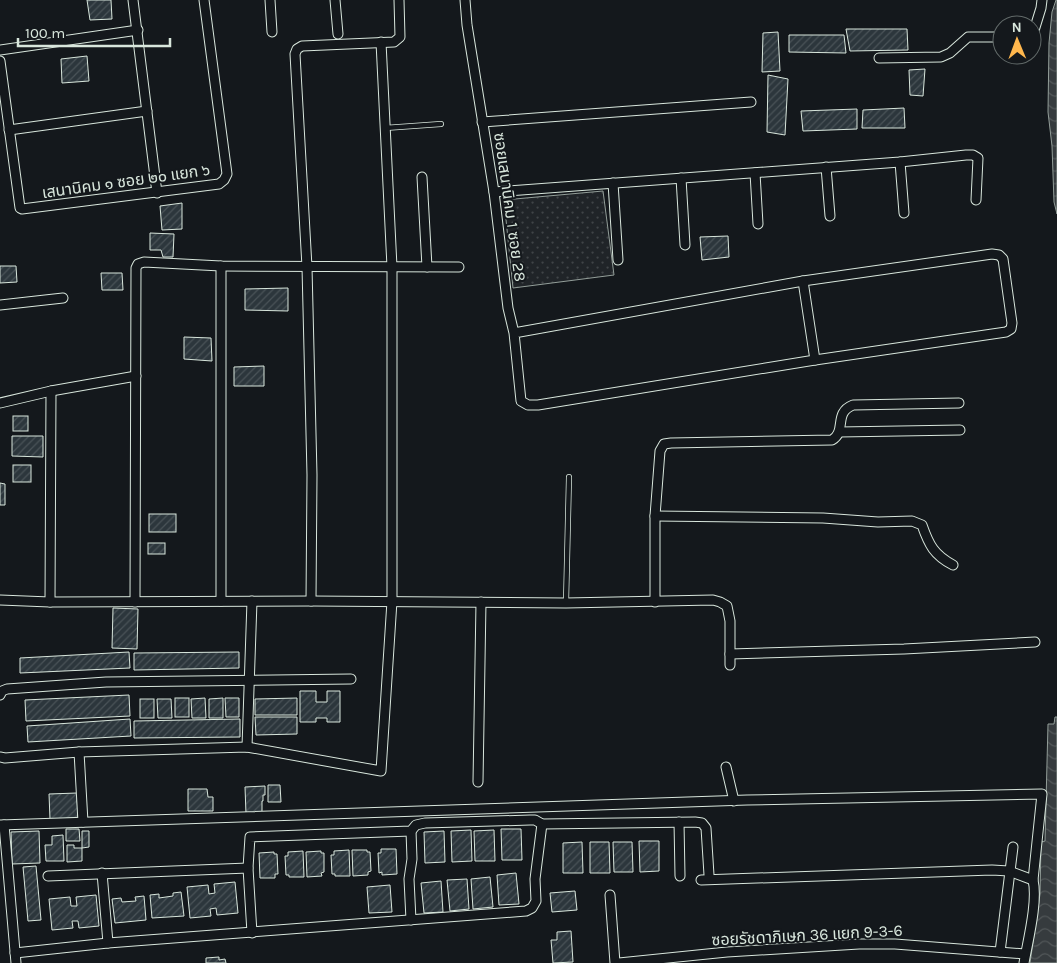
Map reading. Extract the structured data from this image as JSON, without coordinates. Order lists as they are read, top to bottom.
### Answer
{
  "streets": {
    "street": ["เสนานิคม ๑ ซอย ๒๐ แยก ๖", "ซอยเสนานิคม 1 ซอย 28", "ซอยรัชดาภิเษก 36 แยก 9-3-6"]
  },
  "scale_bar": "100 m",
  "north": "top"
}
